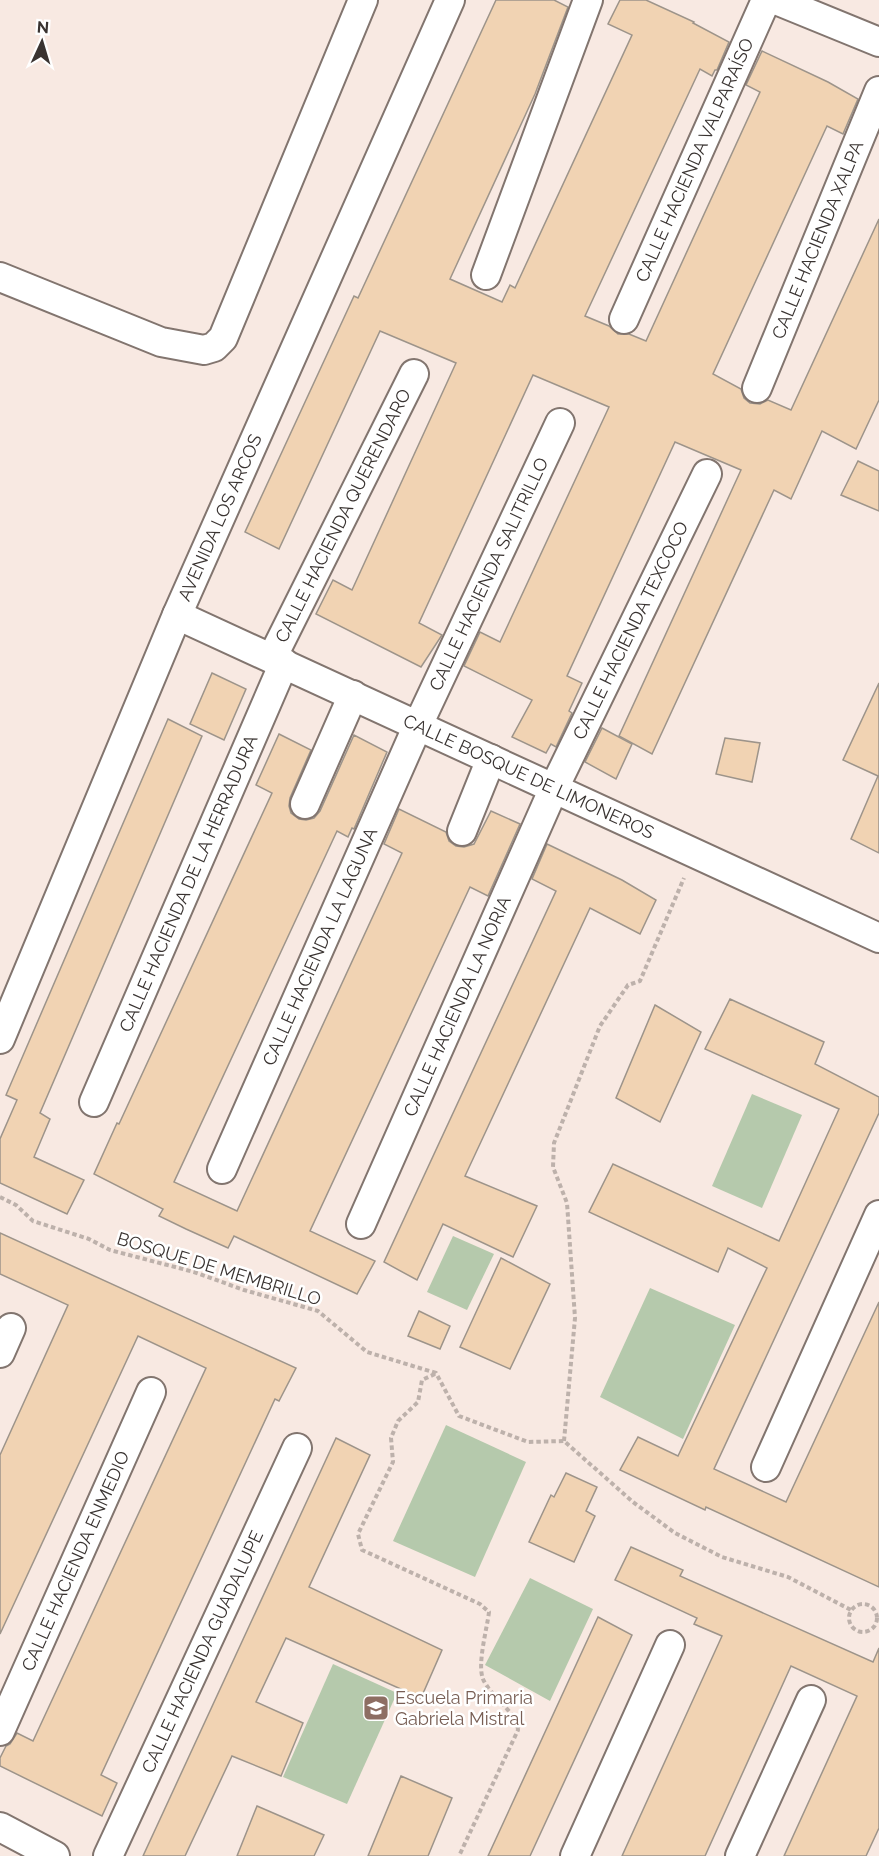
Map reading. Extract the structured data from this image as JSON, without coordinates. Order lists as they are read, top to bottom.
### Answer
{
  "streets": {
    "street": [
      "CALLE HACIENDA VALPARAÍSO",
      "CALLE HACIENDA XALPA",
      "CALLE HACIENDA QUERENDARO",
      "AVENIDA LOS ARCOS",
      "CALLE HACIENDA SALITRILLO",
      "CALLE HACIENDA TEXCOCO",
      "CALLE BOSQUE DE LIMONEROS",
      "CALLE HACIENDA DE LA HERRADURA",
      "CALLE HACIENDA LA LAGUNA",
      "CALLE HACIENDA LA NORIA",
      "CALLE HACIENDA ENMEDIO",
      "CALLE HACIENDA GUADALUPE"
    ],
    "path": ["BOSQUE DE MEMBRILLO"]
  },
  "crossings": [
    ["CALLE HACIENDA QUERENDARO", "CALLE BOSQUE DE LIMONEROS"],
    ["CALLE HACIENDA QUERENDARO", "CALLE HACIENDA DE LA HERRADURA"],
    ["AVENIDA LOS ARCOS", "CALLE BOSQUE DE LIMONEROS"],
    ["CALLE HACIENDA SALITRILLO", "CALLE BOSQUE DE LIMONEROS"],
    ["CALLE HACIENDA SALITRILLO", "CALLE HACIENDA LA LAGUNA"],
    ["CALLE HACIENDA TEXCOCO", "CALLE BOSQUE DE LIMONEROS"],
    ["CALLE HACIENDA TEXCOCO", "CALLE HACIENDA LA NORIA"],
    ["CALLE BOSQUE DE LIMONEROS", "CALLE HACIENDA DE LA HERRADURA"],
    ["CALLE BOSQUE DE LIMONEROS", "CALLE HACIENDA LA LAGUNA"],
    ["CALLE BOSQUE DE LIMONEROS", "CALLE HACIENDA LA NORIA"]
  ],
  "places": {
    "school or university": ["Escuela Primaria Gabriela Mistral"]
  },
  "north": "top"
}
